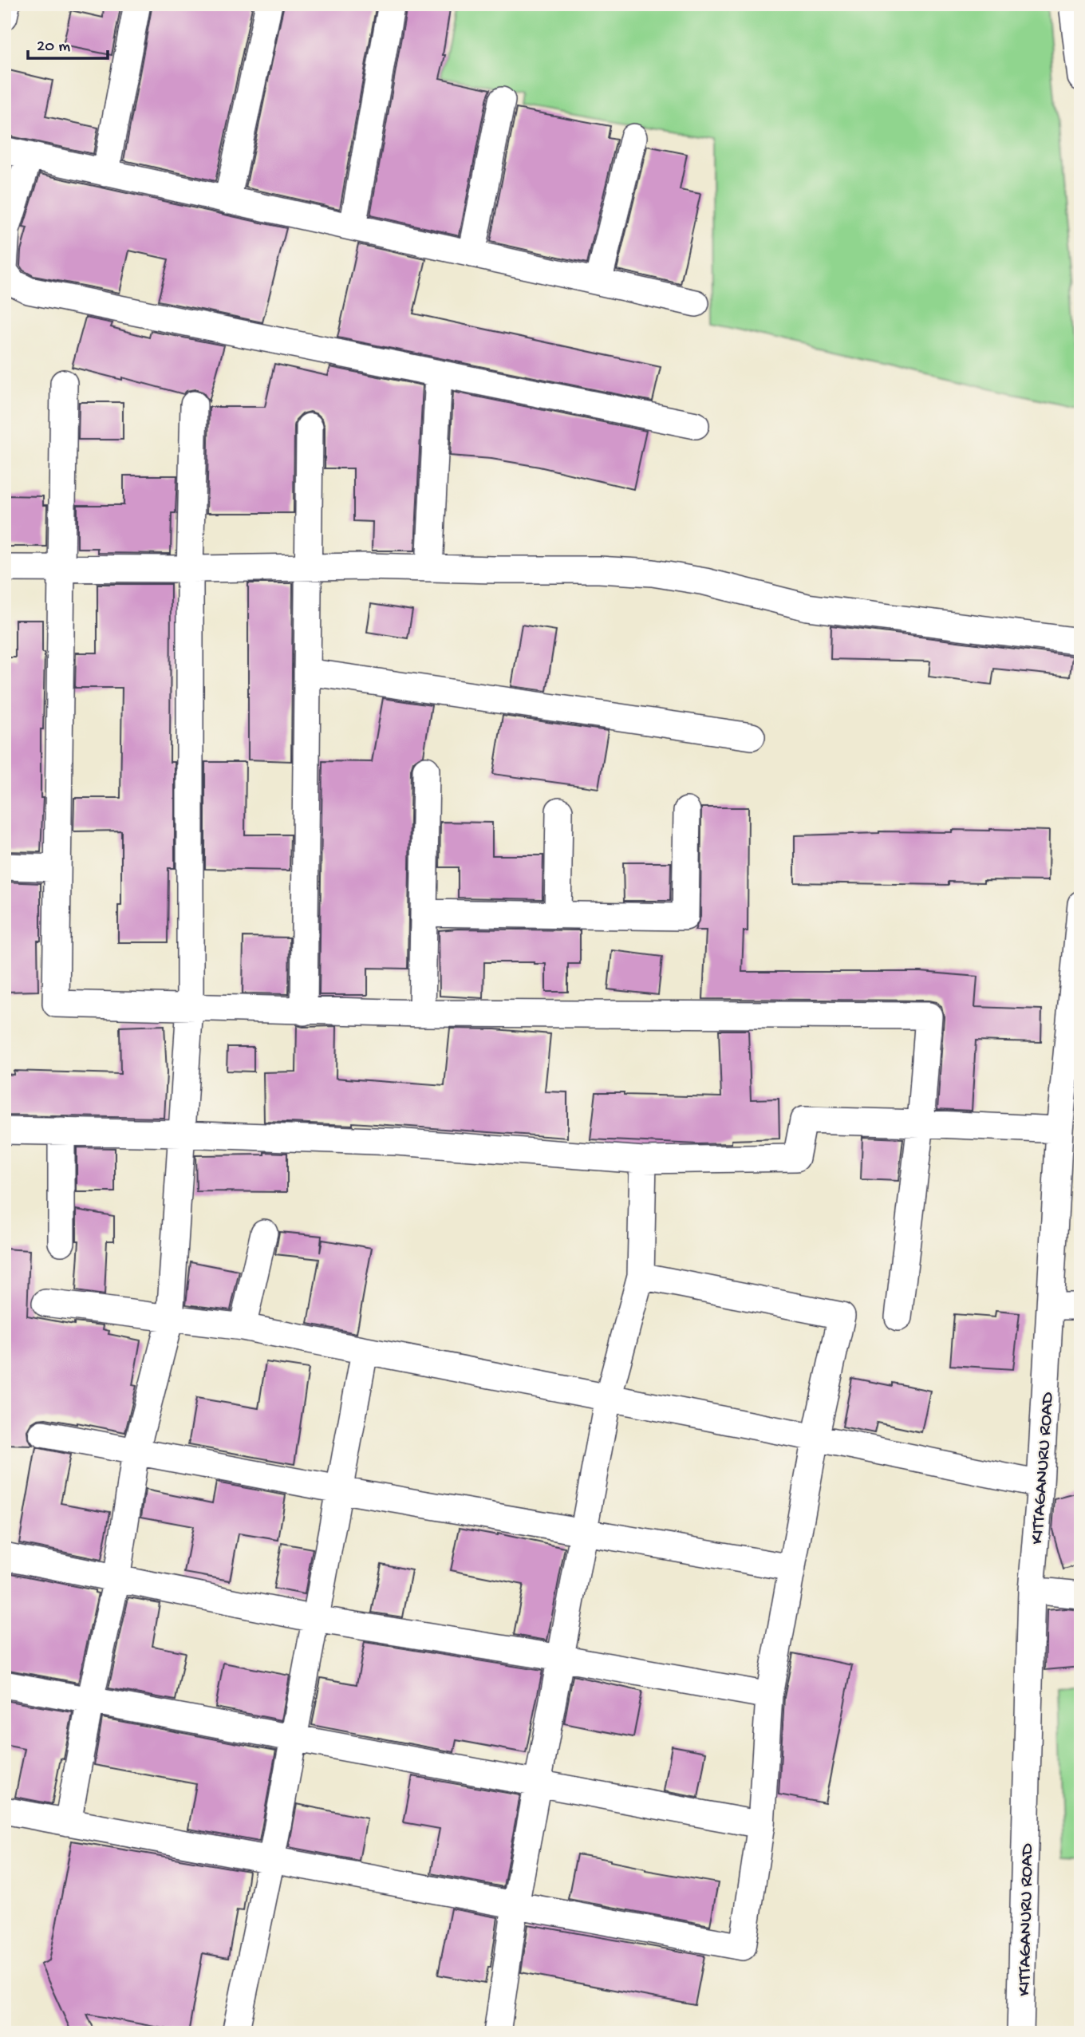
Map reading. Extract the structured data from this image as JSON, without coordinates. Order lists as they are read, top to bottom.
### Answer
{
  "streets": {
    "street": ["KITTAGANURU ROAD"]
  },
  "scale_bar": "20 m"
}
